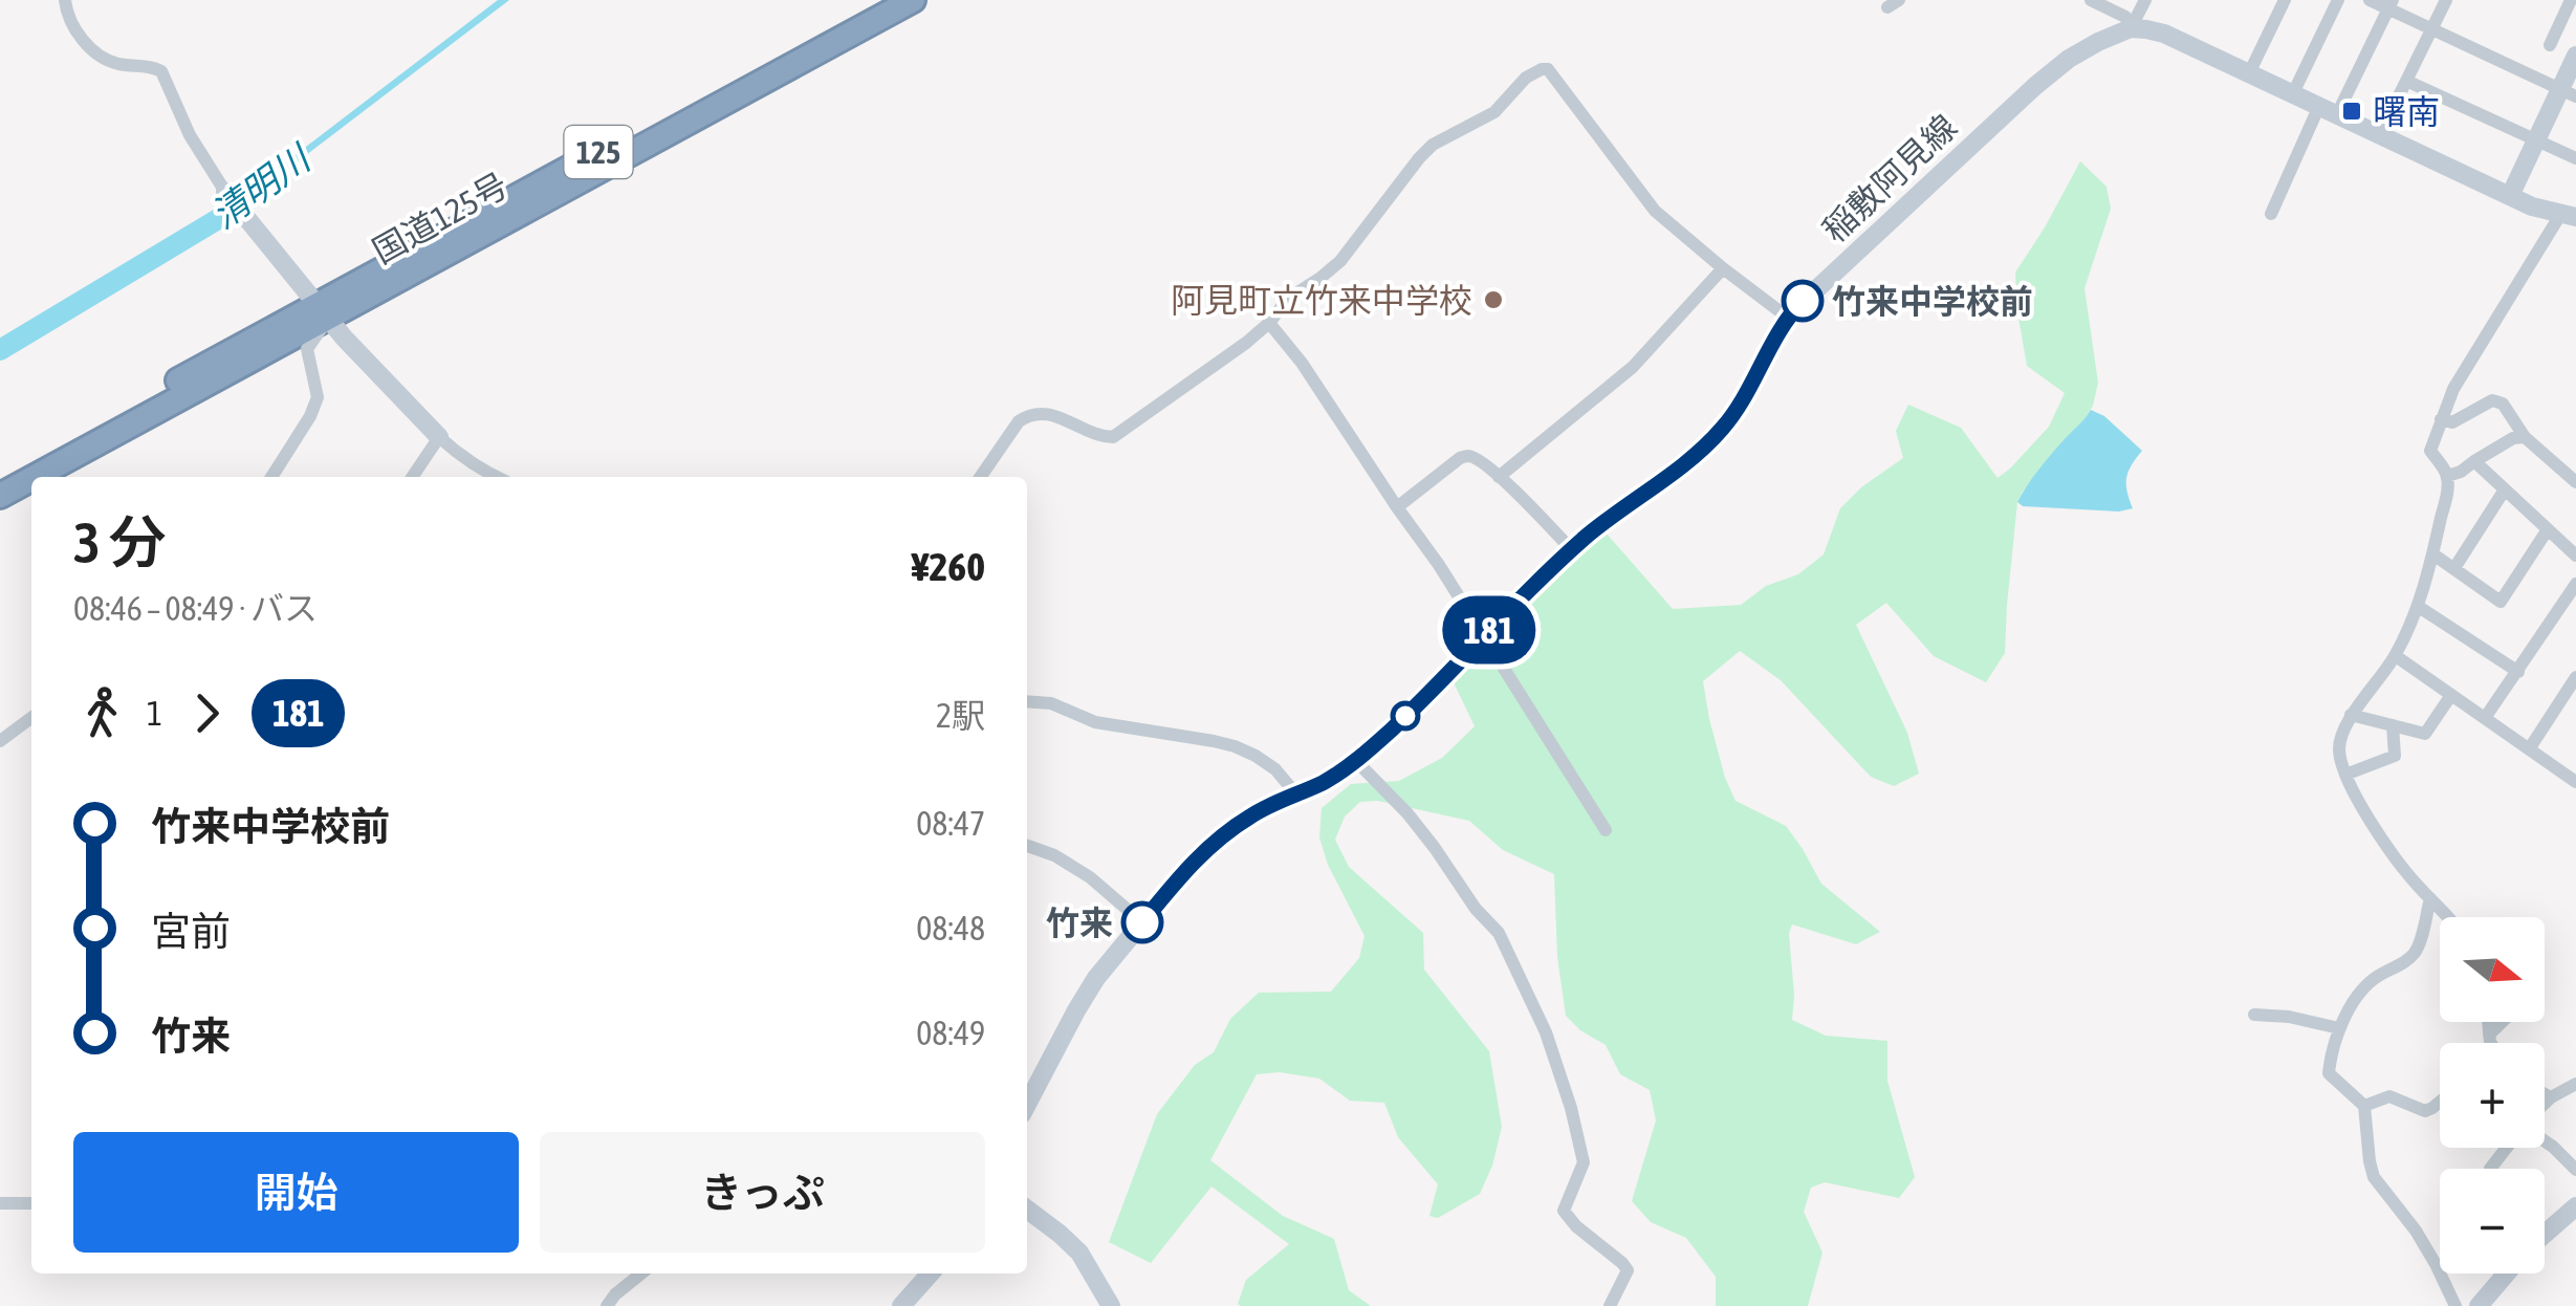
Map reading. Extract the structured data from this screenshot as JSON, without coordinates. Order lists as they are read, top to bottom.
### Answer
{
  "streets": {
    "highway": ["125", "国道125号"],
    "main road": ["稲敷阿見線"]
  },
  "water": ["清明川"],
  "places": {
    "transit": ["曙南"],
    "other": ["阿見町立竹来中学校", "竹来中学校前", "竹来"]
  },
  "lines": ["bus line 181"],
  "north": "right",
  "page": {
    "on_map": "181",
    "heading": ["3 分", "08:46 – 08:49 · バス", "¥260"],
    "legs": ["1", "181", "2駅"],
    "list": [
      {
        "name": "竹来中学校前",
        "value": "08:47"
      },
      {
        "name": "宮前",
        "value": "08:48"
      },
      {
        "name": "竹来",
        "value": "08:49"
      }
    ],
    "map_buttons": ["+", "−"],
    "buttons": ["開始", "きっぷ"]
  }
}
